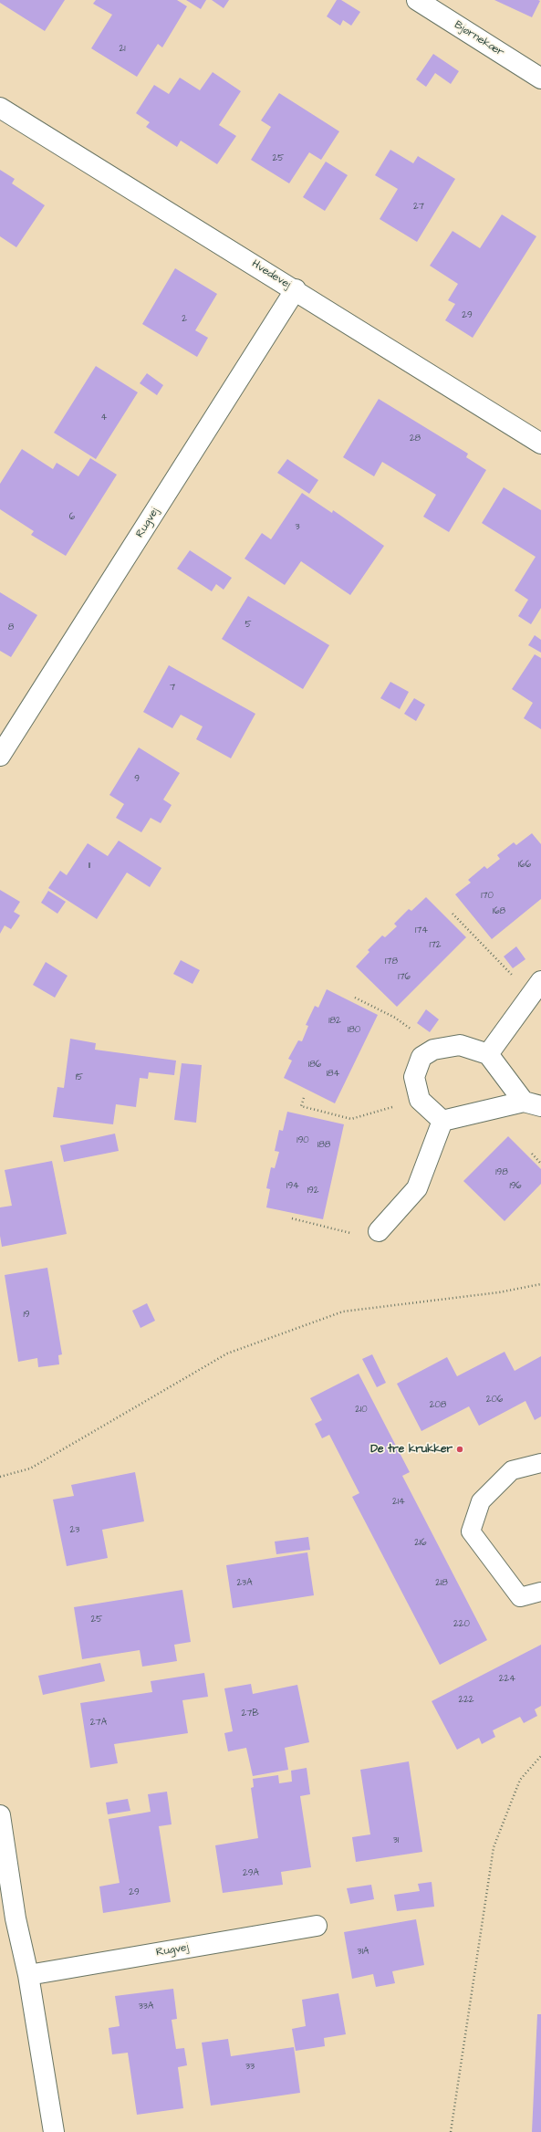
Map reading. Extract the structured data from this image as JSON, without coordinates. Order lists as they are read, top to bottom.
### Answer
{
  "streets": {
    "street": ["Bjørnekær", "Hvedevej", "Rugvej"]
  },
  "crossings": [
    ["Hvedevej", "Rugvej"]
  ],
  "places": ["De tre krukker"],
  "house_numbers": [
    "21",
    "25",
    "27",
    "29",
    "2",
    "4",
    "28",
    "6",
    "3",
    "5",
    "8",
    "7",
    "9",
    "166",
    "11",
    "170",
    "168",
    "174",
    "172",
    "178",
    "176",
    "182",
    "180",
    "186",
    "184",
    "15",
    "190",
    "188",
    "198",
    "194",
    "196",
    "192",
    "19",
    "206",
    "208",
    "210",
    "214",
    "23",
    "216",
    "23A",
    "218",
    "25",
    "220",
    "224",
    "222",
    "27B",
    "27A",
    "31",
    "29A",
    "29",
    "31A",
    "33A",
    "33"
  ]
}
